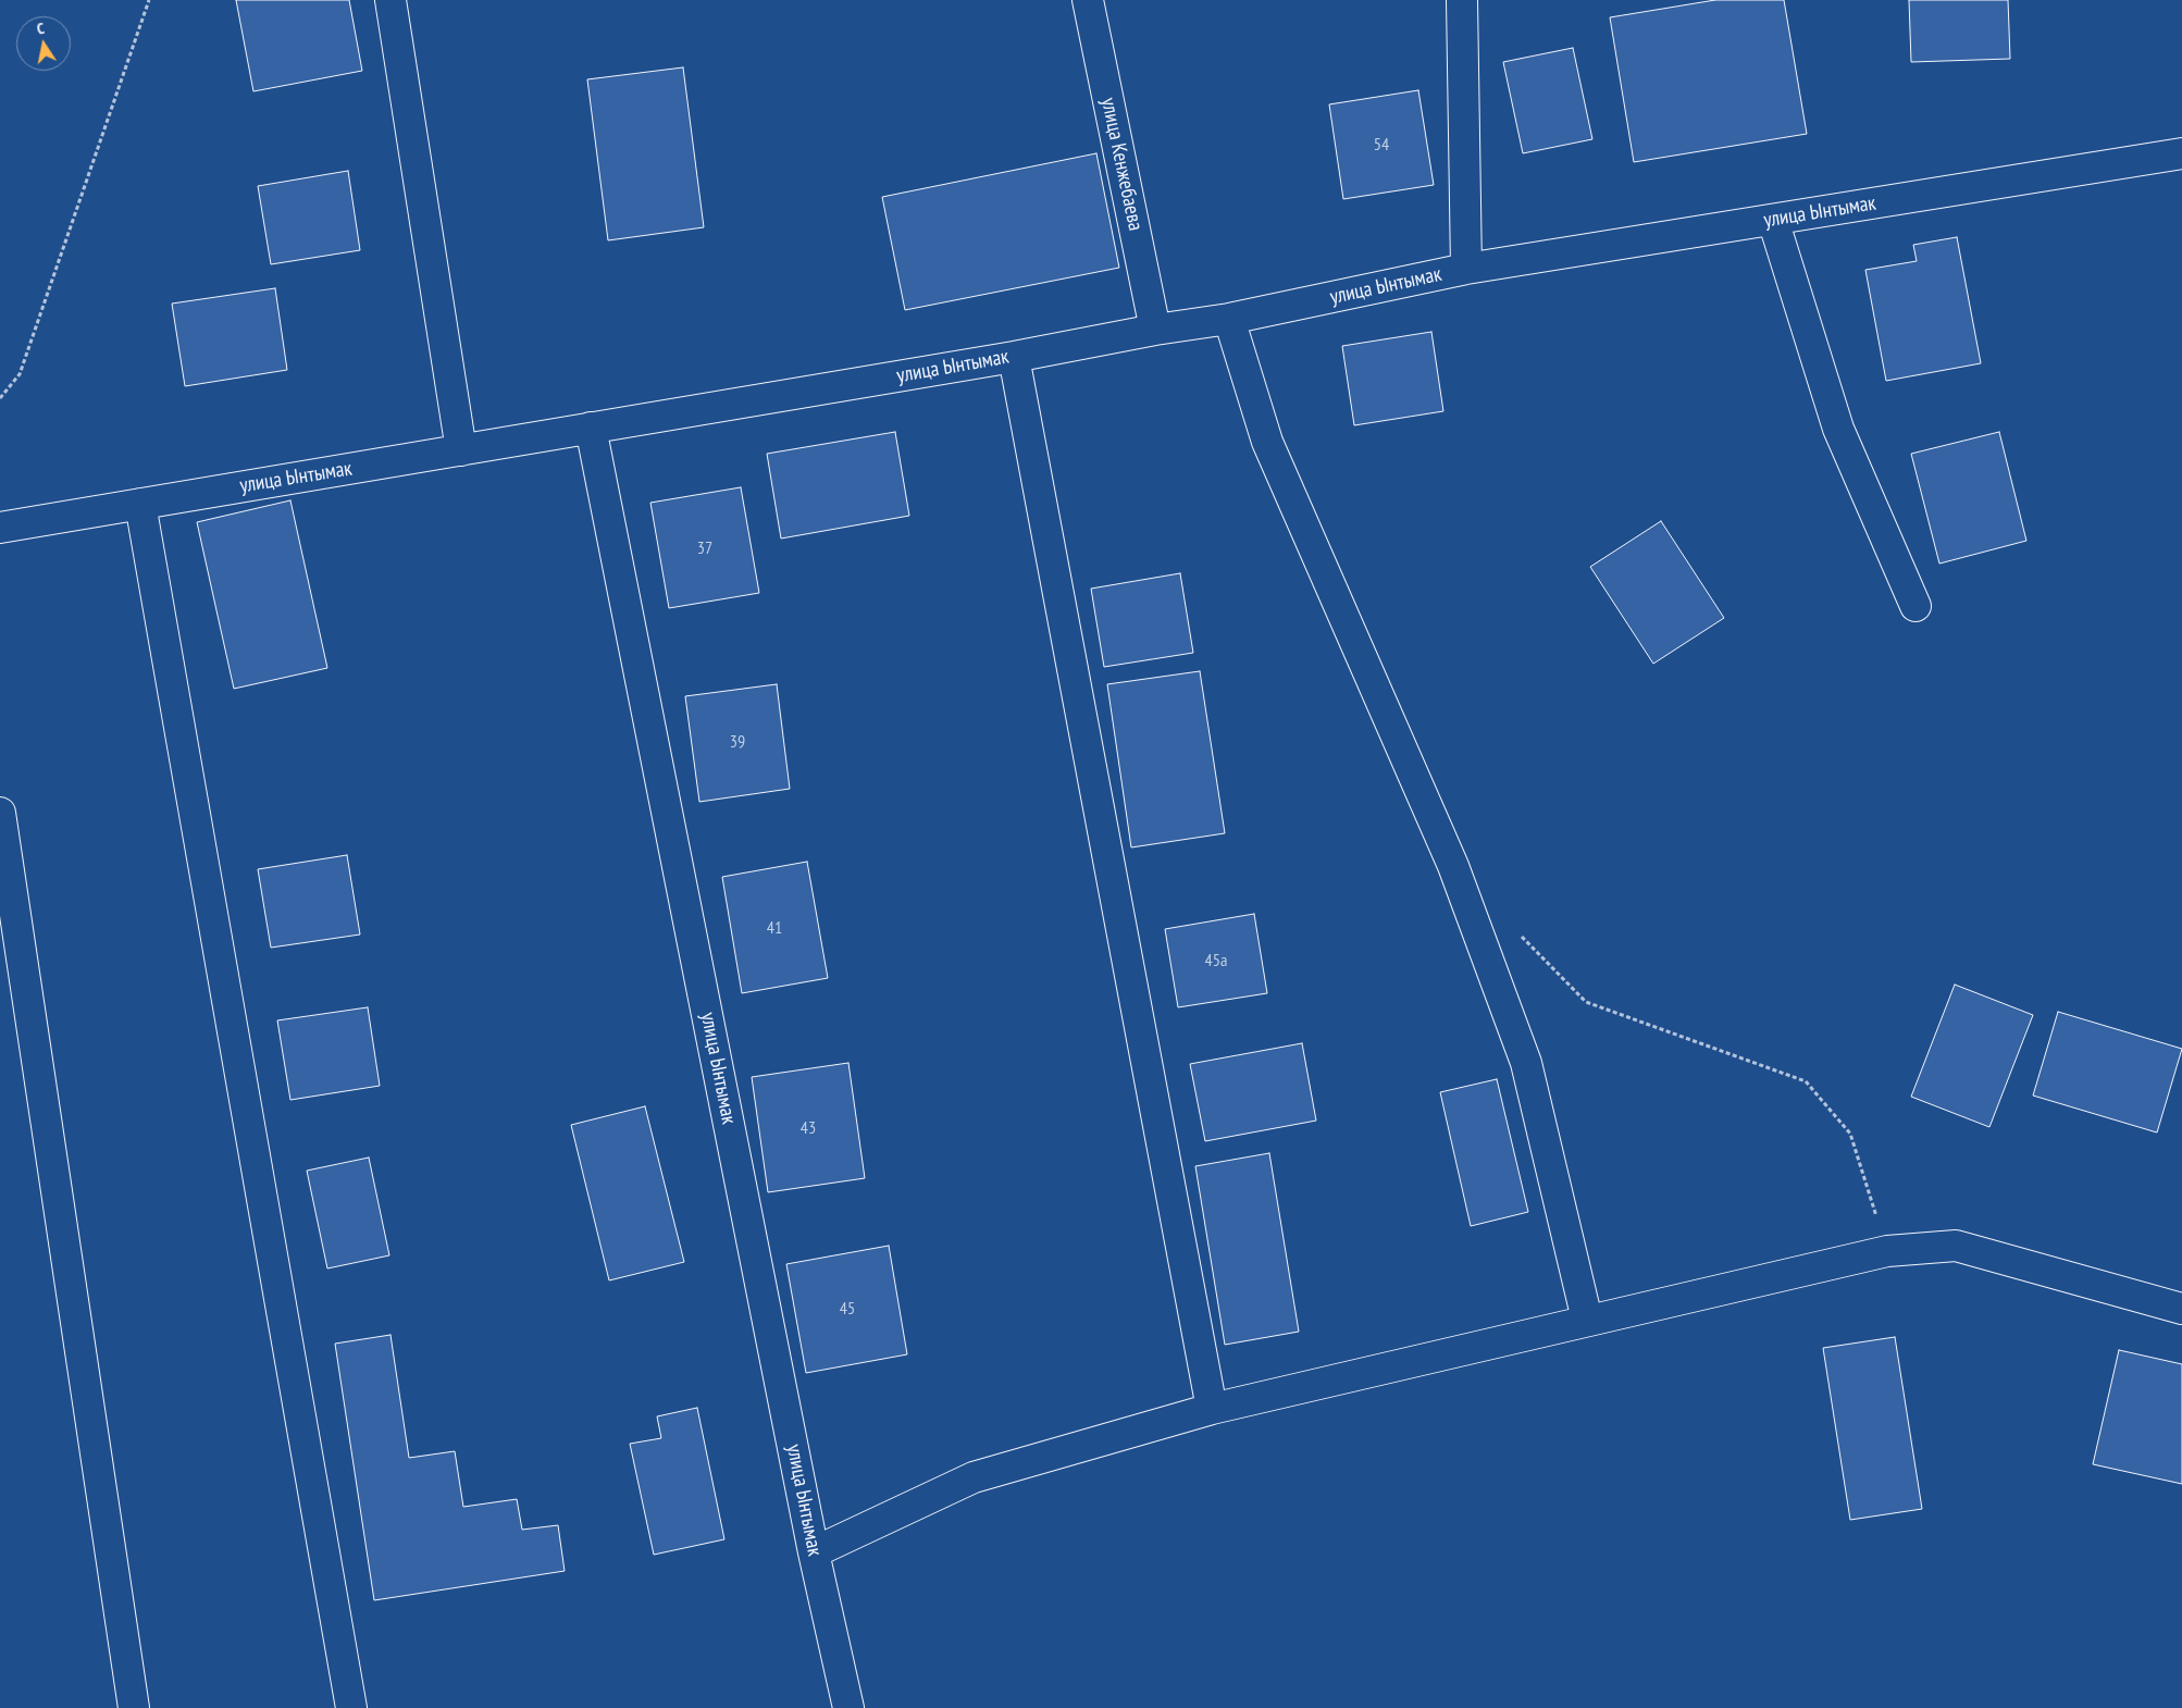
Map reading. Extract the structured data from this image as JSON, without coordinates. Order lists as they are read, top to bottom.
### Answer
{
  "streets": {
    "street": ["улица Кенжебаева", "улица Ынтымак"]
  },
  "crossings": [
    ["улица Кенжебаева", "улица Ынтымак"]
  ],
  "house_numbers": [
    "54",
    "37",
    "39",
    "41",
    "45а",
    "43",
    "45"
  ],
  "north": "top"
}
